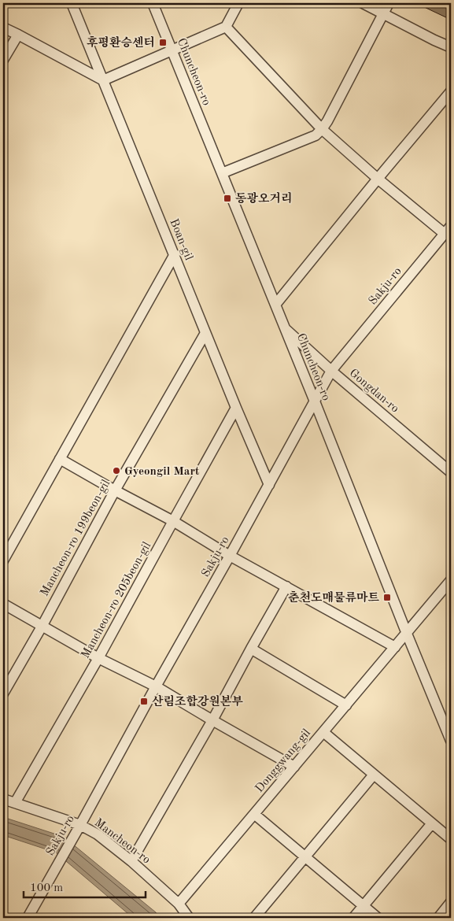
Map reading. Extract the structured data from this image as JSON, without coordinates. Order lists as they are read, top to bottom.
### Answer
{
  "streets": {
    "street": [
      "Chuncheon-ro",
      "Boan-gil",
      "Sakju-ro",
      "Gongdan-ro",
      "Mancheon-ro 199beon-gil",
      "Mancheon-ro 205beon-gil",
      "Donggwang-gil",
      "Mancheon-ro"
    ]
  },
  "crossings": [
    ["Chuncheon-ro", "Sakju-ro"],
    ["Chuncheon-ro", "Gongdan-ro"],
    ["Chuncheon-ro", "Donggwang-gil"],
    ["Boan-gil", "Sakju-ro"],
    ["Boan-gil", "Mancheon-ro 199beon-gil"],
    ["Boan-gil", "Mancheon-ro 205beon-gil"],
    ["Sakju-ro", "Gongdan-ro"],
    ["Sakju-ro", "Mancheon-ro"],
    ["Mancheon-ro 205beon-gil", "Mancheon-ro"],
    ["Donggwang-gil", "Mancheon-ro"]
  ],
  "places": {
    "transit": [
      "후평환승센터",
      "동광오거리",
      "춘천도매물류마트",
      "산림조합강원본부"
    ],
    "other": ["Gyeongil Mart"]
  },
  "scale_bar": "100 m"
}
